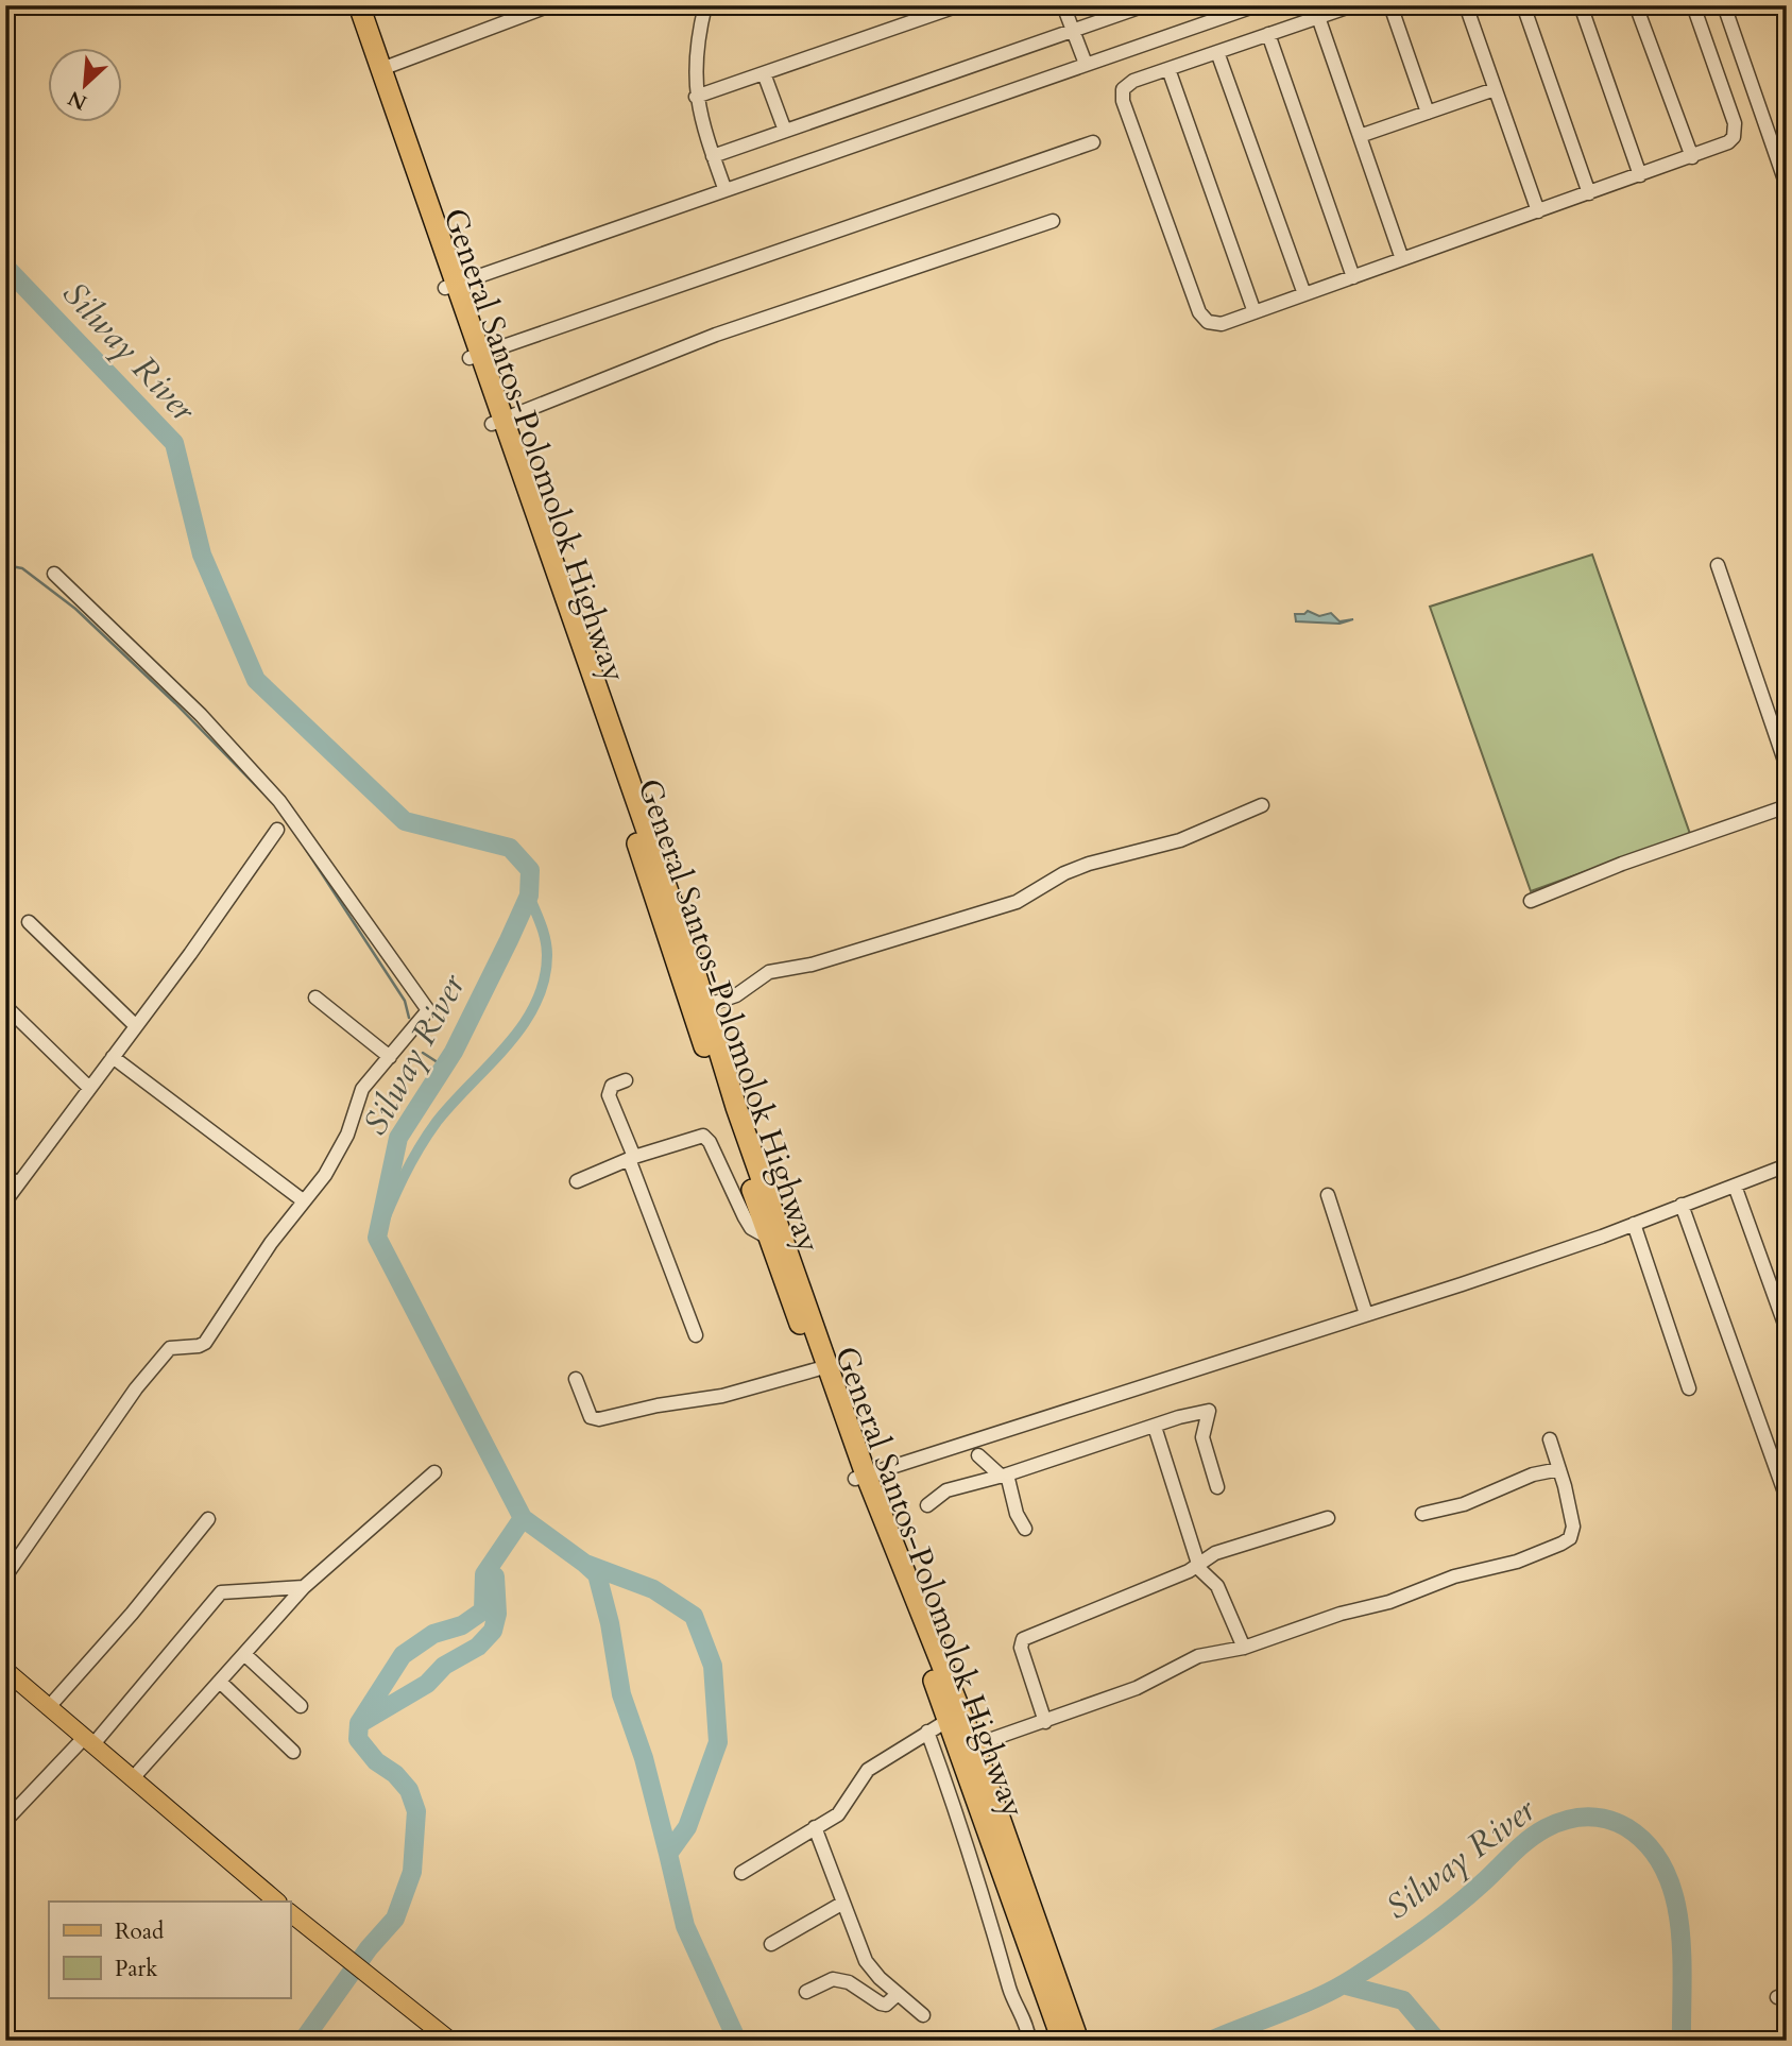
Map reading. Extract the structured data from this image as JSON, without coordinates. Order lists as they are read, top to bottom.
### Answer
{
  "streets": {
    "highway": ["General Santos-Polomolok Highway"]
  },
  "water": ["Silway River"],
  "legend": ["Road", "Park"],
  "north": "bottom left"
}
